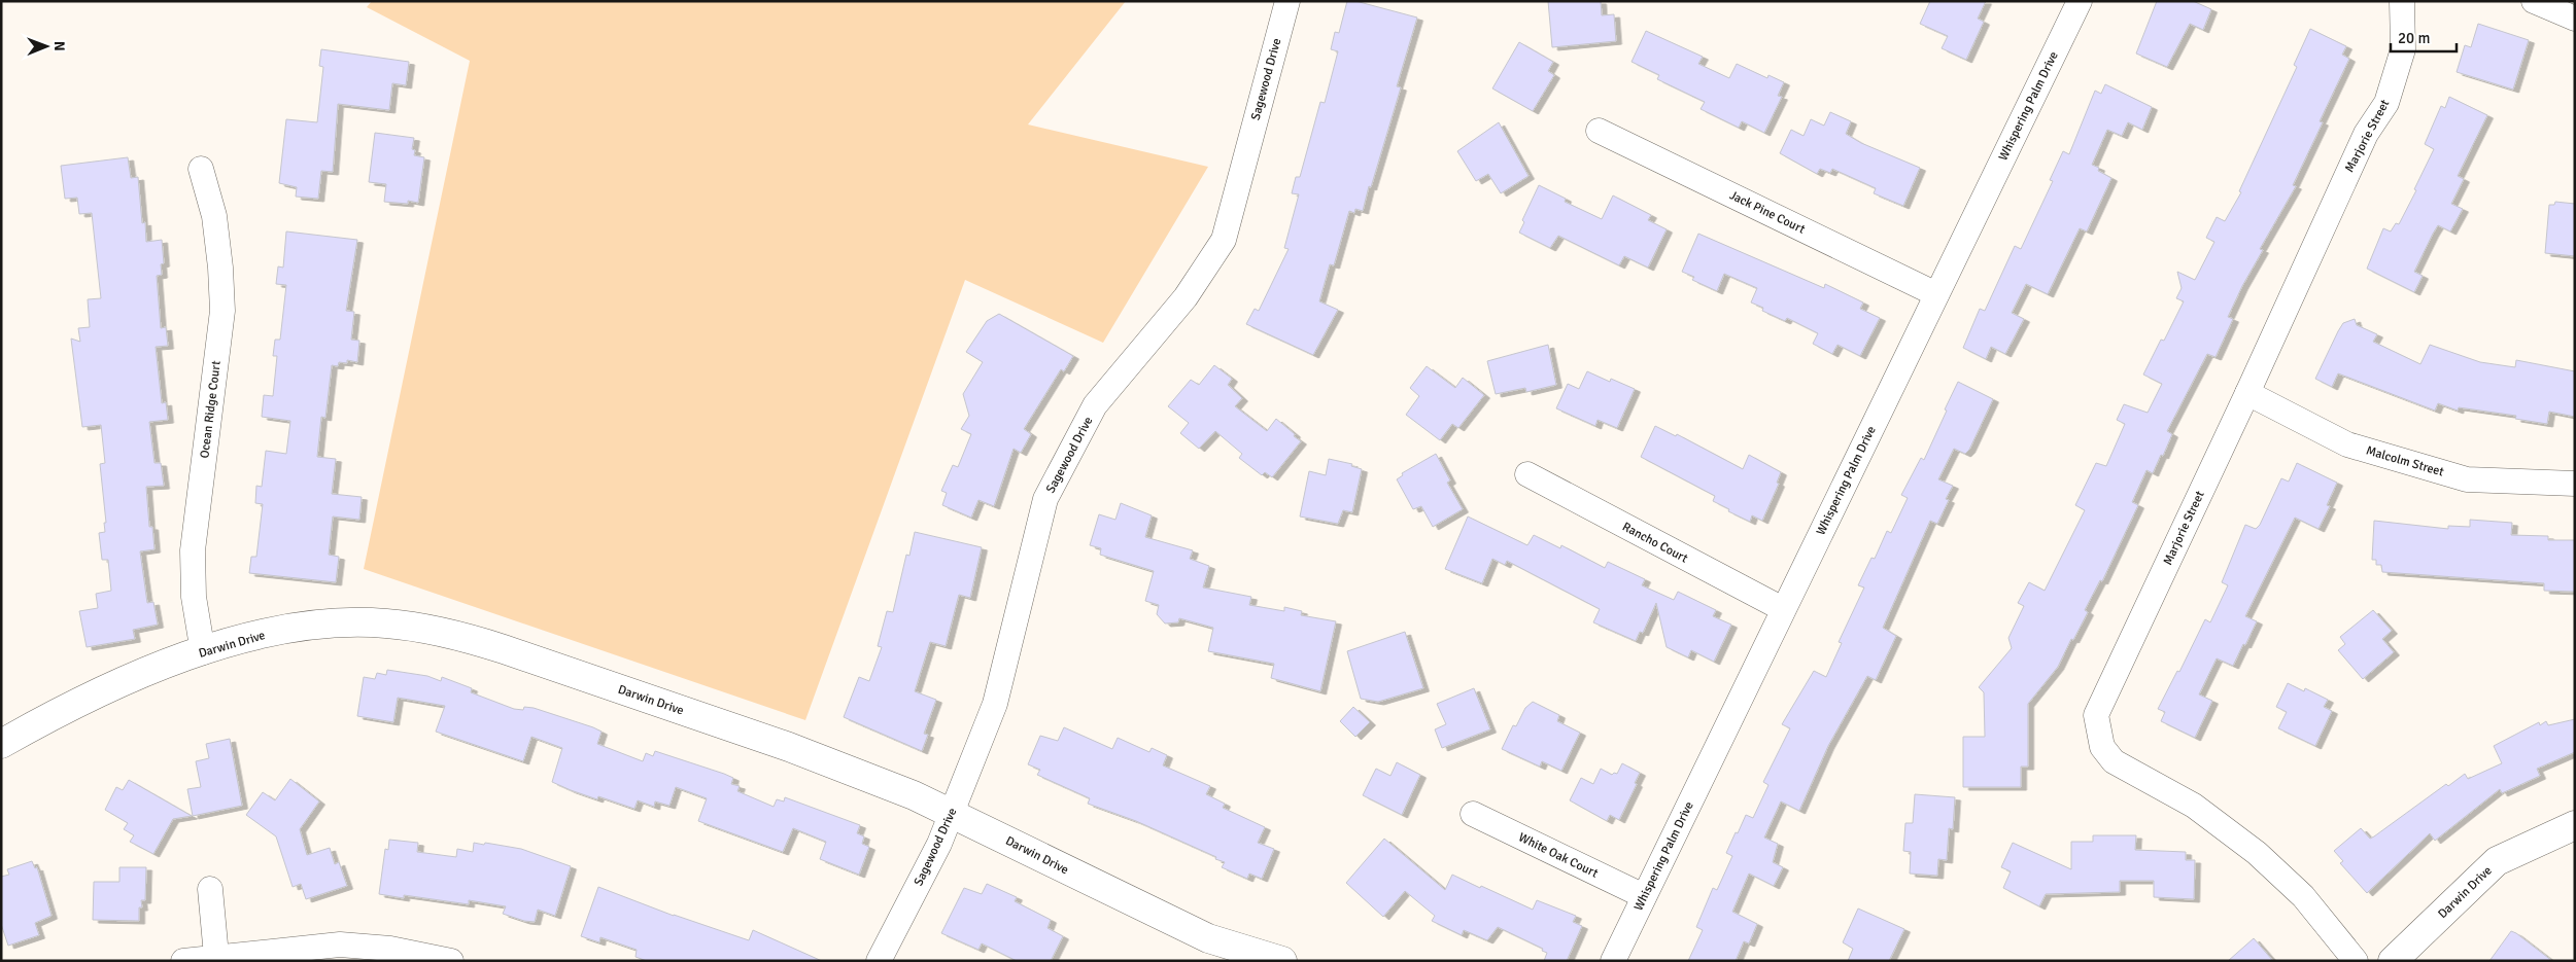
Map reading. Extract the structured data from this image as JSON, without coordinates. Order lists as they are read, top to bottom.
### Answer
{
  "streets": {
    "street": [
      "Sagewood Drive",
      "Whispering Palm Drive",
      "Marjorie Street",
      "Jack Pine Court",
      "Ocean Ridge Court",
      "Malcolm Street",
      "Rancho Court",
      "Darwin Drive",
      "White Oak Court"
    ]
  },
  "crossings": [
    ["Sagewood Drive", "Darwin Drive"],
    ["Whispering Palm Drive", "Jack Pine Court"],
    ["Whispering Palm Drive", "Rancho Court"],
    ["Whispering Palm Drive", "White Oak Court"],
    ["Marjorie Street", "Malcolm Street"],
    ["Ocean Ridge Court", "Darwin Drive"]
  ],
  "scale_bar": "20 m",
  "north": "right"
}
